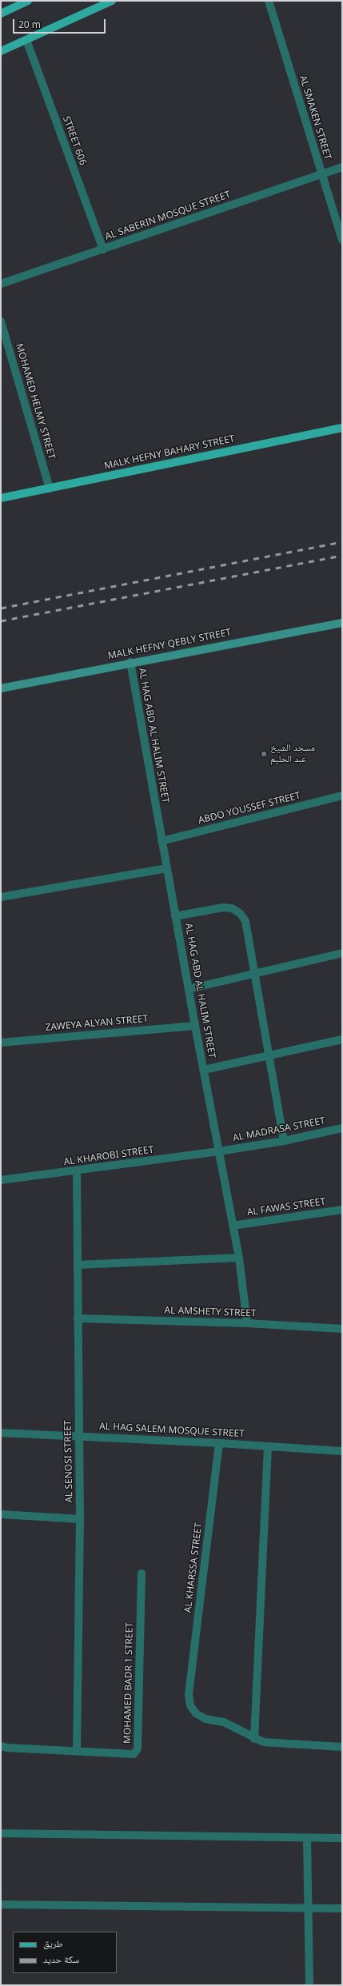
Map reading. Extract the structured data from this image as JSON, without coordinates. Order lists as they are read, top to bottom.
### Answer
{
  "streets": {
    "main road": ["MALK HEFNY BAHARY STREET"],
    "street": [
      "AL SMAKEN STREET",
      "STREET 606",
      "AL SABERIN MOSQUE STREET",
      "MOHAMED HELMY STREET",
      "MALK HEFNY QEBLY STREET",
      "AL HAG ABD AL HALIM STREET",
      "ABDO YOUSSEF STREET",
      "ZAWEYA ALYAN STREET",
      "AL MADRASA STREET",
      "AL KHAROBI STREET",
      "AL FAWAS STREET",
      "AL AMSHETY STREET",
      "AL HAG SALEM MOSQUE STREET",
      "AL SENOSI STREET",
      "AL KHARSSA STREET",
      "MOHAMED BADR 1 STREET"
    ]
  },
  "crossings": [
    ["AL SMAKEN STREET", "AL SABERIN MOSQUE STREET"],
    ["STREET 606", "AL SABERIN MOSQUE STREET"],
    ["MOHAMED HELMY STREET", "MALK HEFNY BAHARY STREET"],
    ["MALK HEFNY QEBLY STREET", "AL HAG ABD AL HALIM STREET"],
    ["AL HAG ABD AL HALIM STREET", "ABDO YOUSSEF STREET"],
    ["AL HAG ABD AL HALIM STREET", "ZAWEYA ALYAN STREET"],
    ["AL HAG ABD AL HALIM STREET", "AL MADRASA STREET"],
    ["AL HAG ABD AL HALIM STREET", "AL KHAROBI STREET"],
    ["AL HAG ABD AL HALIM STREET", "AL FAWAS STREET"],
    ["AL HAG ABD AL HALIM STREET", "AL AMSHETY STREET"],
    ["AL MADRASA STREET", "AL KHAROBI STREET"],
    ["AL KHAROBI STREET", "AL SENOSI STREET"],
    ["AL AMSHETY STREET", "AL SENOSI STREET"],
    ["AL HAG SALEM MOSQUE STREET", "AL SENOSI STREET"],
    ["AL HAG SALEM MOSQUE STREET", "AL KHARSSA STREET"],
    ["AL SENOSI STREET", "MOHAMED BADR 1 STREET"]
  ],
  "places": ["مسجد الشيخ عبد الحليم"],
  "legend": ["طريق", "سكة حديد"],
  "scale_bar": "20 m"
}
